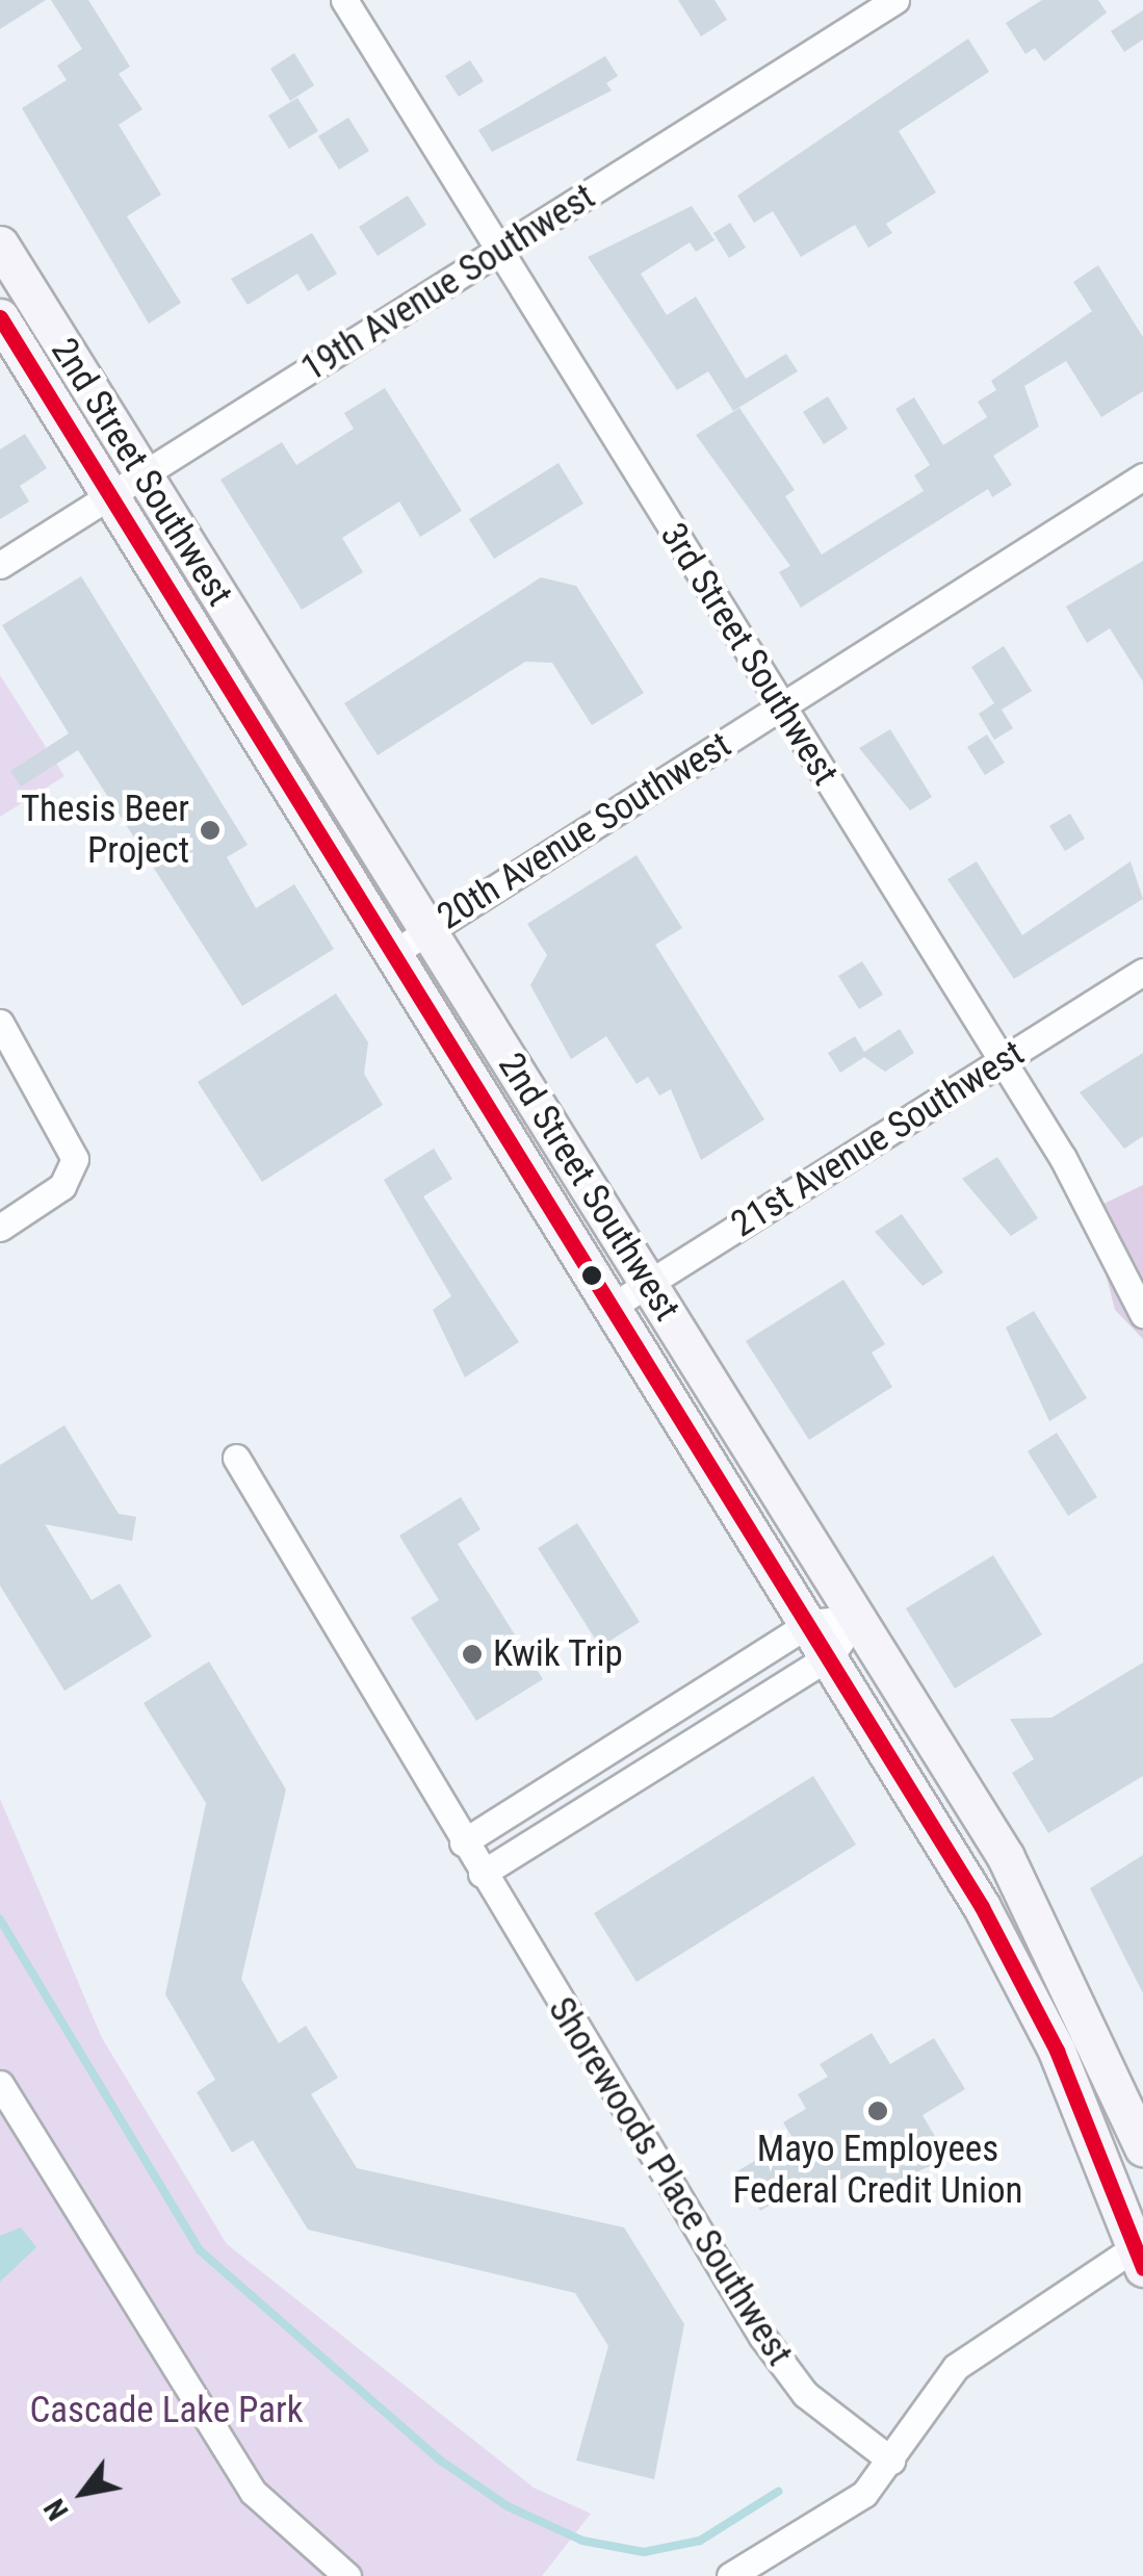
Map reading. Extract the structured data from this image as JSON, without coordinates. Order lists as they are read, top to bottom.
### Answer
{
  "streets": {
    "main road": ["2nd Street Southwest"],
    "street": [
      "19th Avenue Southwest",
      "3rd Street Southwest",
      "20th Avenue Southwest",
      "21st Avenue Southwest",
      "Shorewoods Place Southwest"
    ]
  },
  "crossings": [
    ["19th Avenue Southwest", "2nd Street Southwest"],
    ["19th Avenue Southwest", "3rd Street Southwest"],
    ["2nd Street Southwest", "20th Avenue Southwest"],
    ["2nd Street Southwest", "21st Avenue Southwest"],
    ["3rd Street Southwest", "20th Avenue Southwest"],
    ["3rd Street Southwest", "21st Avenue Southwest"]
  ],
  "parks": ["Cascade Lake Park"],
  "places": ["Thesis Beer Project", "Kwik Trip", "Mayo Employees Federal Credit Union"],
  "north": "bottom left"
}
